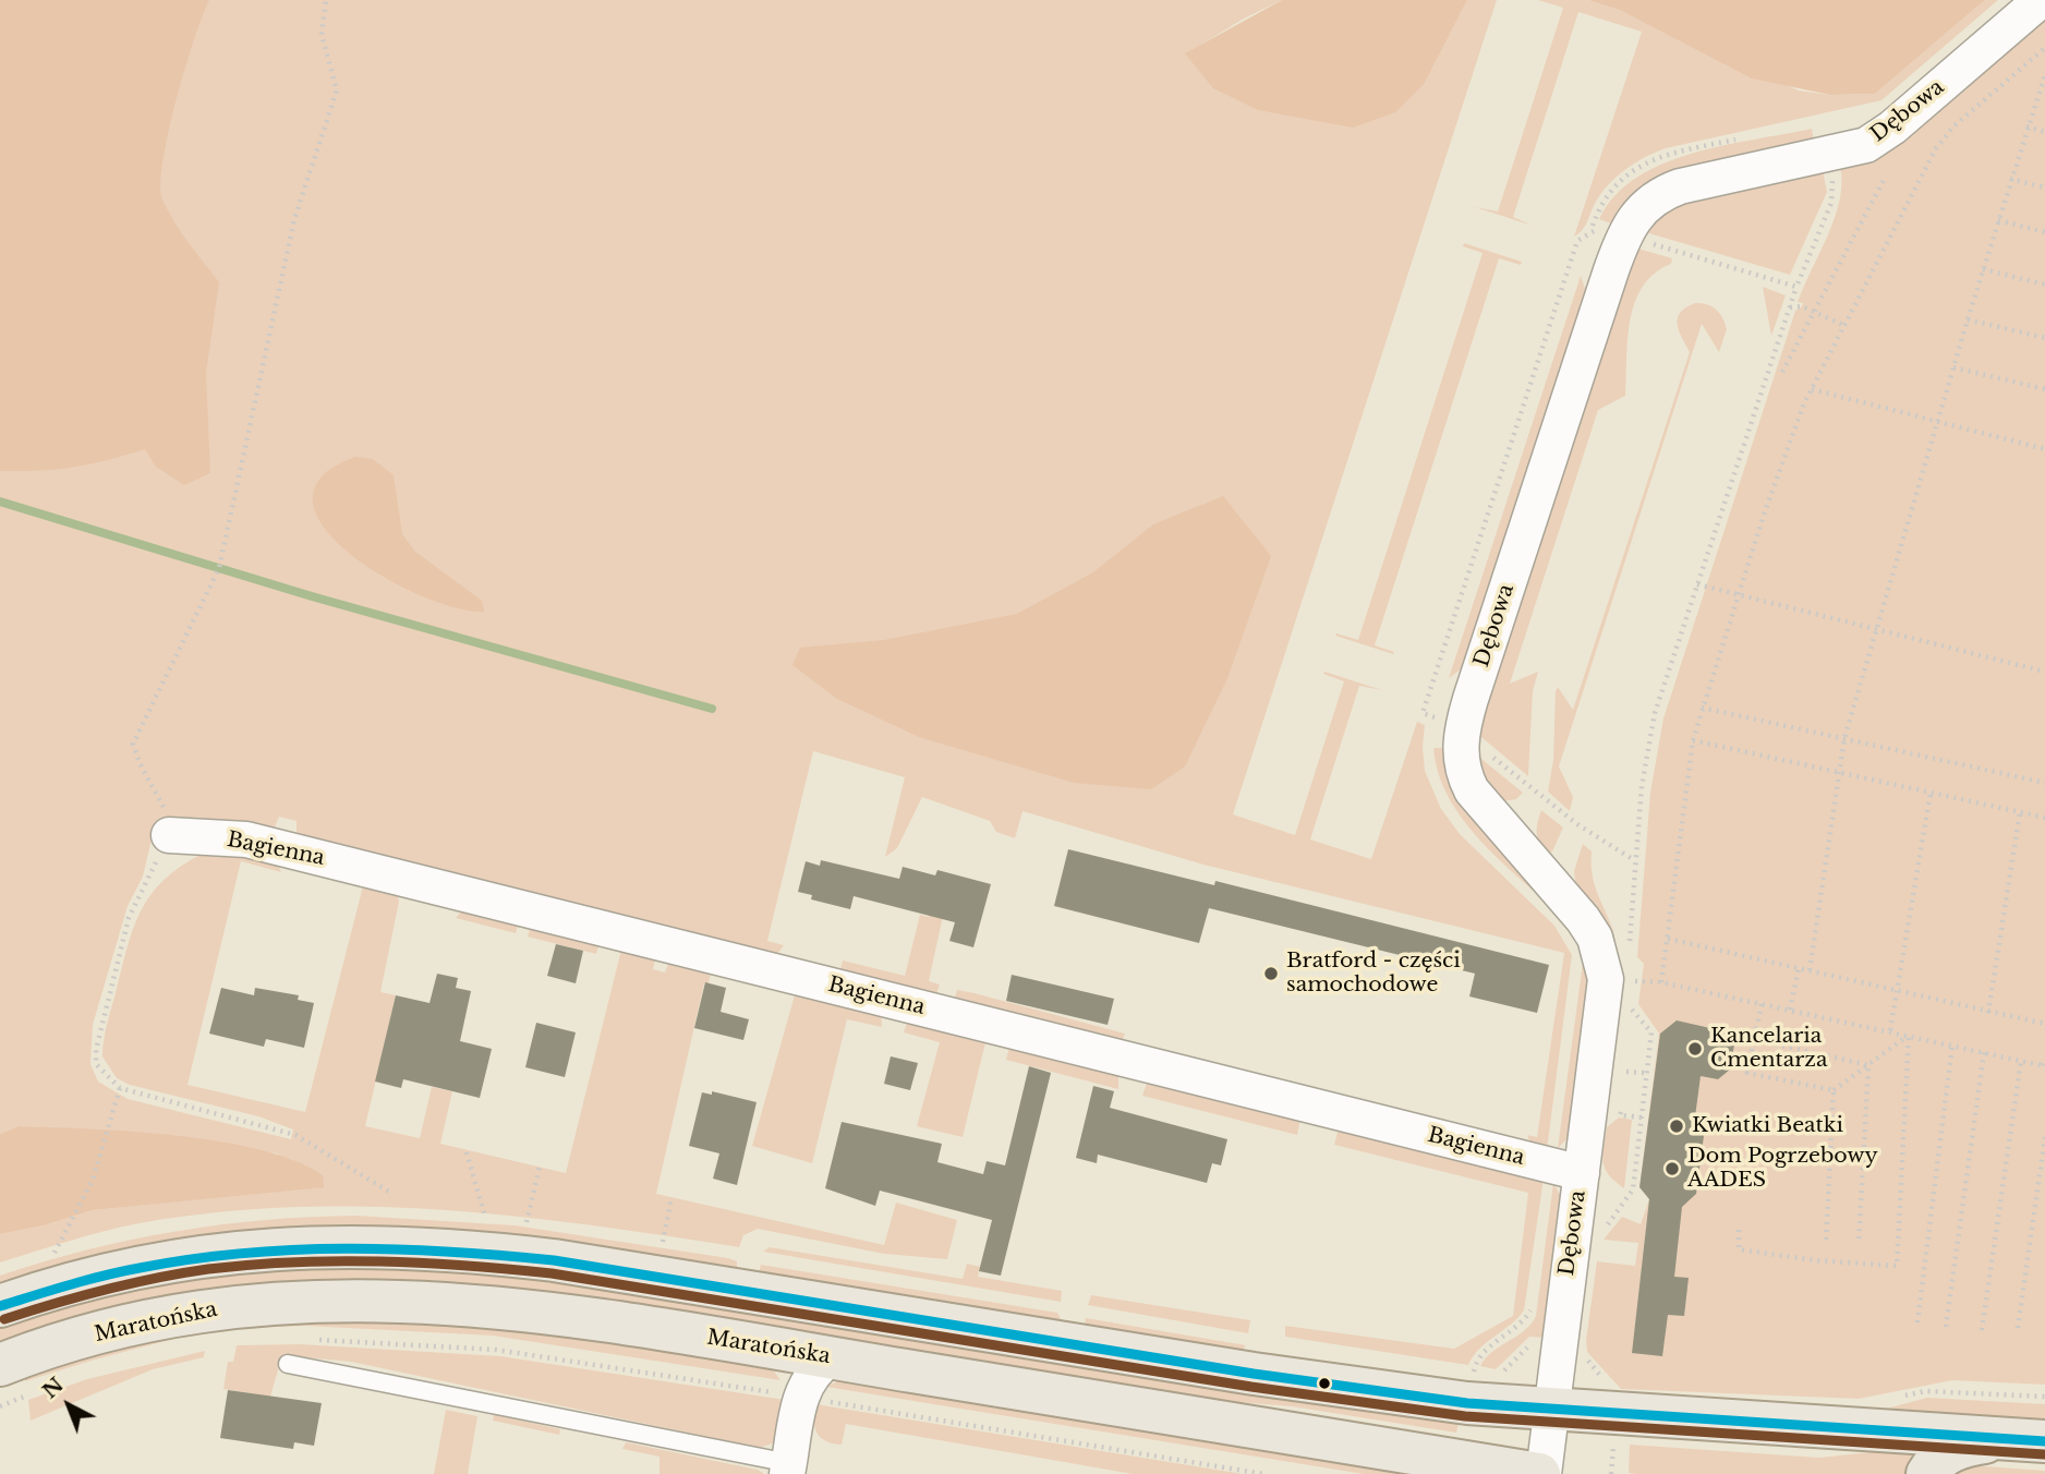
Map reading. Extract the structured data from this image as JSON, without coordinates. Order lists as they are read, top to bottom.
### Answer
{
  "streets": {
    "main road": ["Maratońska"],
    "street": ["Dębowa", "Bagienna"]
  },
  "crossings": [
    ["Dębowa", "Bagienna"],
    ["Dębowa", "Maratońska"]
  ],
  "places": [
    "Bratford - części samochodowe",
    "Kancelaria Cmentarza",
    "Kwiatki Beatki",
    "Dom Pogrzebowy AADES"
  ],
  "north": "top left"
}
